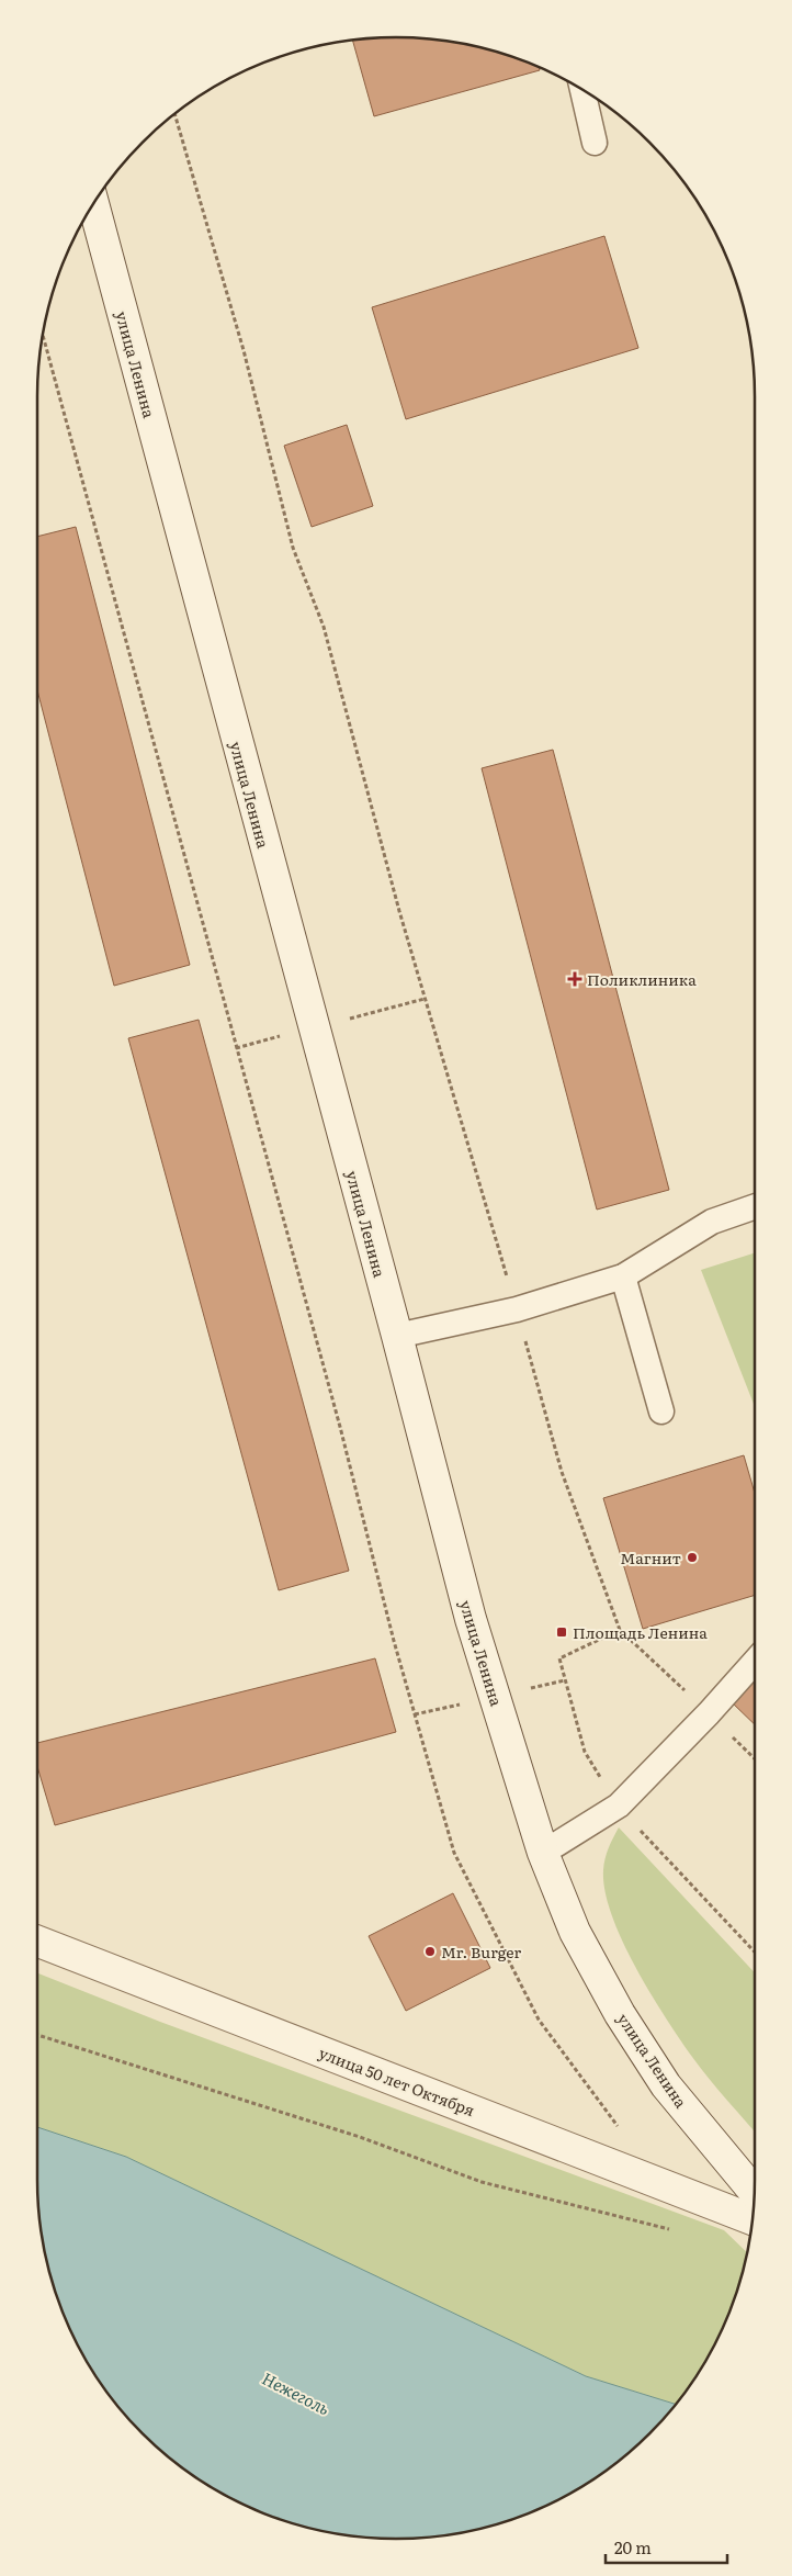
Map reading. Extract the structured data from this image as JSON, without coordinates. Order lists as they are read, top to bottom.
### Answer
{
  "streets": {
    "street": ["улица Ленина", "улица 50 лет Октября"]
  },
  "water": ["Нежеголь"],
  "places": {
    "health": ["Поликлиника"],
    "other": ["Магнит", "Mr. Burger"],
    "transit": ["Площадь Ленина"]
  },
  "scale_bar": "20 m"
}
